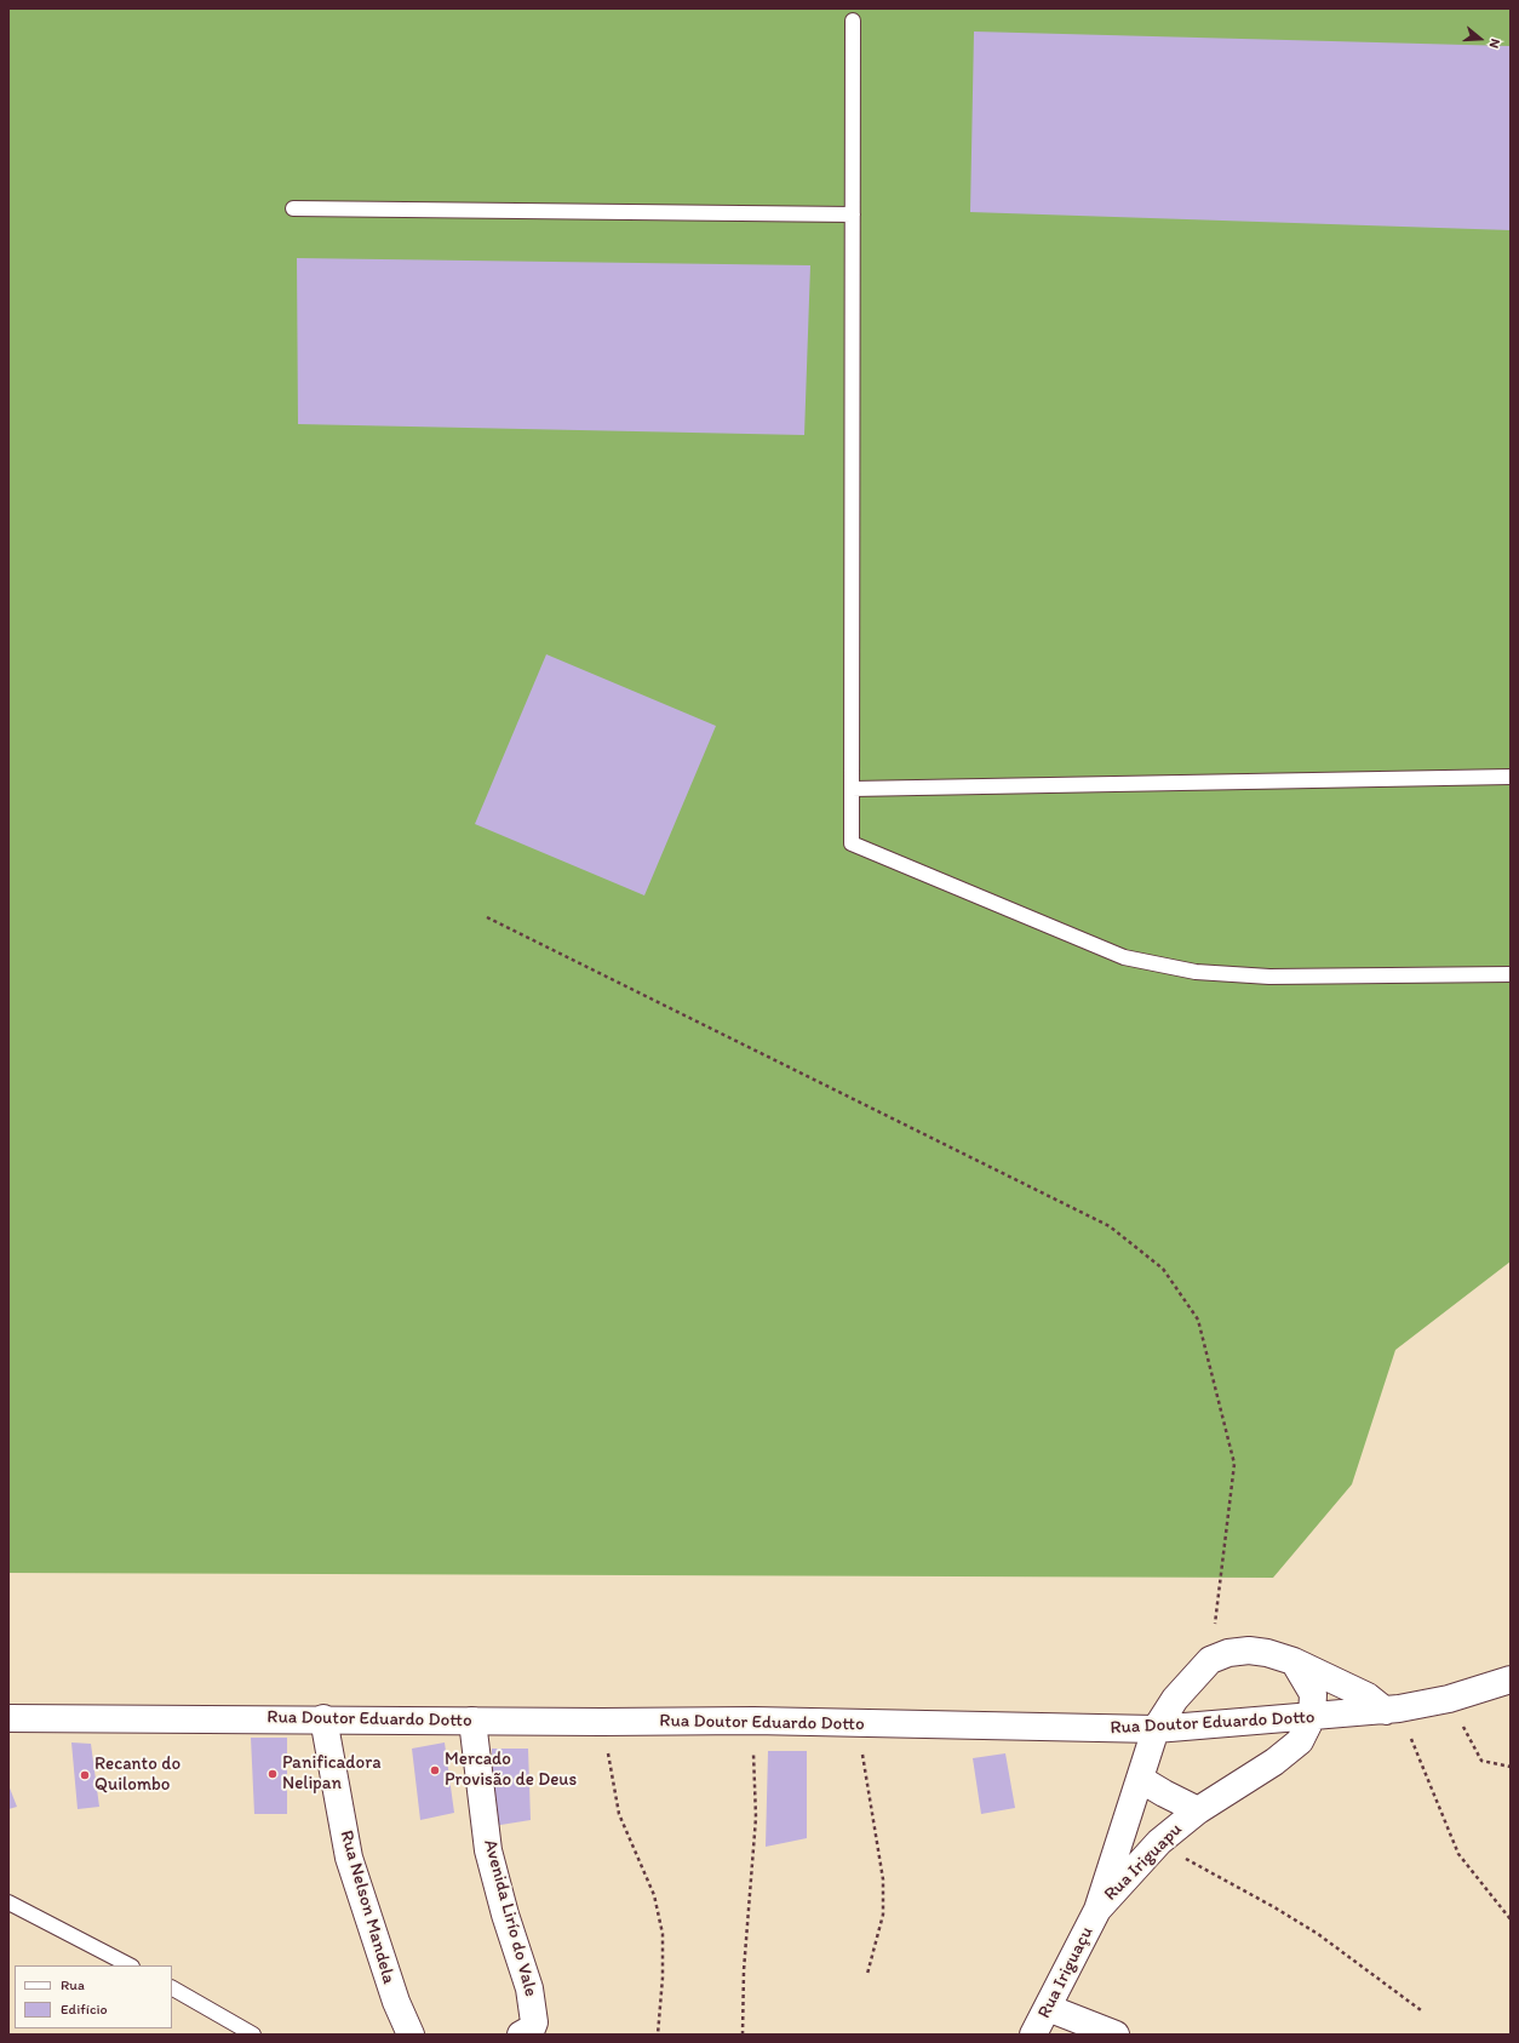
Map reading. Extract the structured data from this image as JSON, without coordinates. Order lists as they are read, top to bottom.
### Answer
{
  "streets": {
    "main road": [
      "Rua Doutor Eduardo Dotto",
      "Rua Iriguapu",
      "Rua Nelson Mandela",
      "Avenida Lirío do Vale",
      "Rua Iriguaçu"
    ]
  },
  "crossings": [
    ["Rua Doutor Eduardo Dotto", "Rua Iriguapu"],
    ["Rua Doutor Eduardo Dotto", "Rua Nelson Mandela"],
    ["Rua Doutor Eduardo Dotto", "Avenida Lirío do Vale"],
    ["Rua Iriguapu", "Rua Iriguaçu"]
  ],
  "places": ["Mercado Provisão de Deus", "Panificadora Nelipan", "Recanto do Quilombo"],
  "legend": ["Rua", "Edifício"],
  "north": "right"
}
